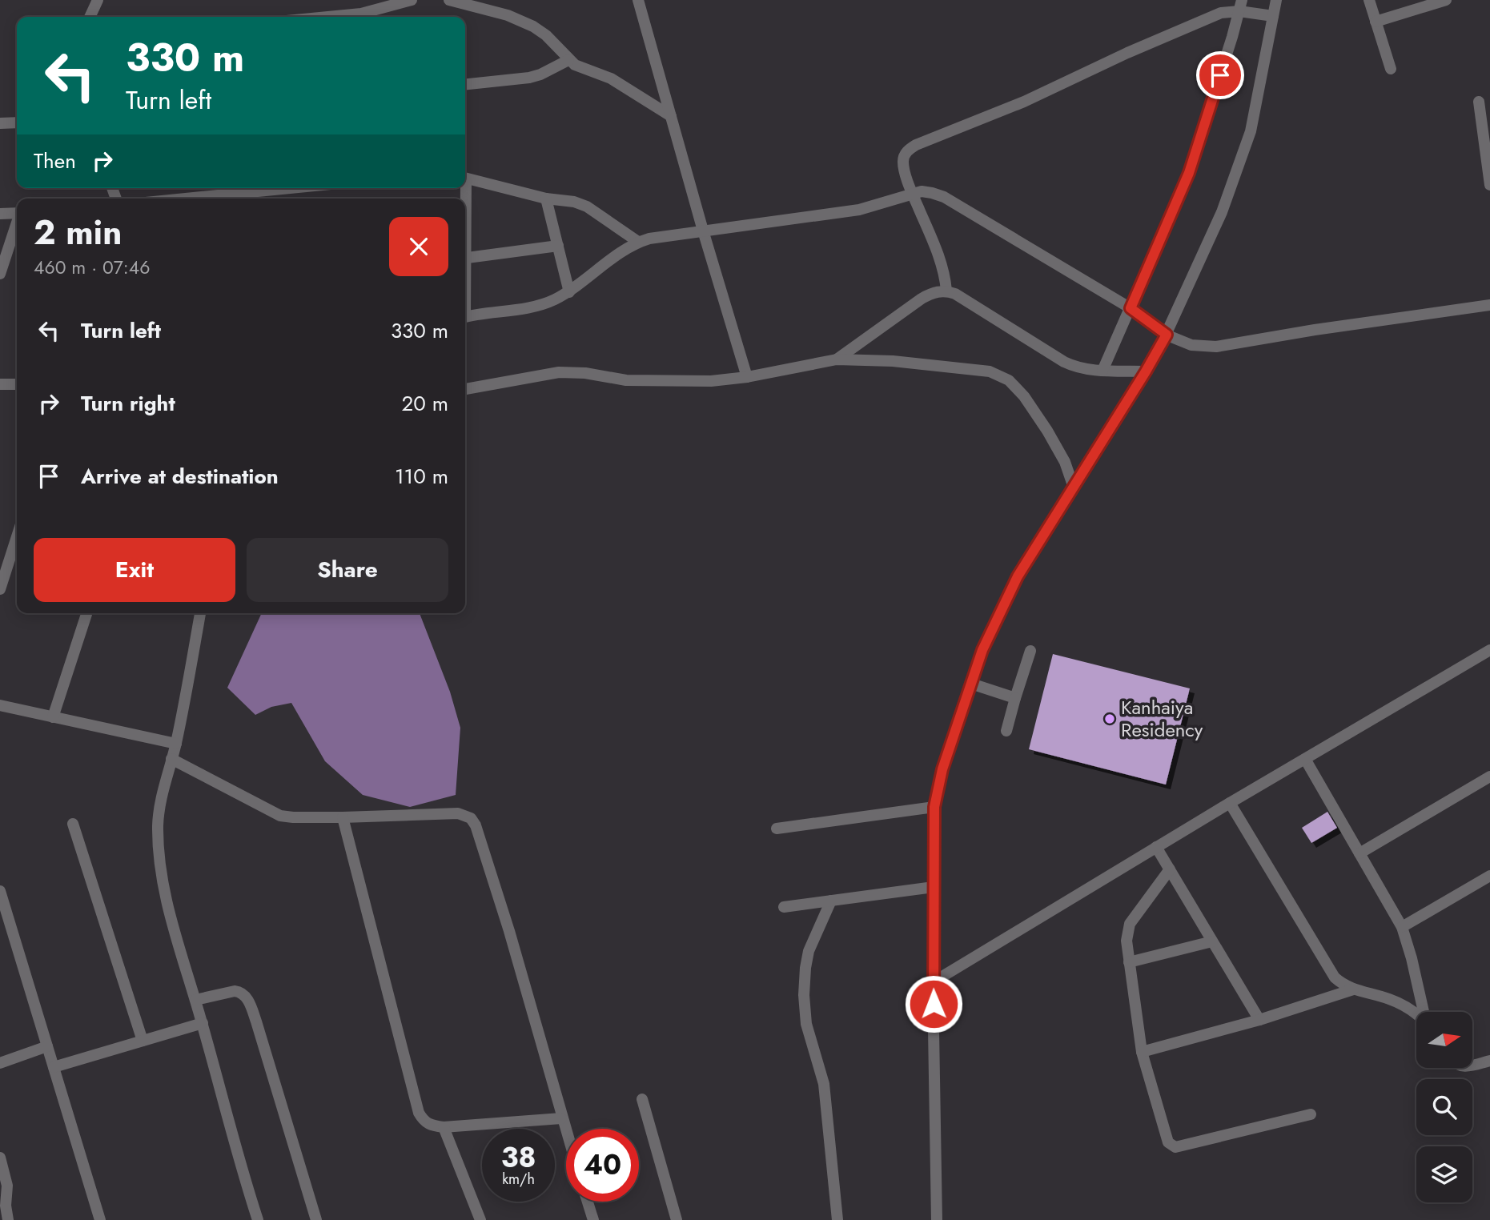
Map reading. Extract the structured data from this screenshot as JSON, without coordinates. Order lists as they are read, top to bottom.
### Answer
{
  "places": ["Kanhaiya Residency"],
  "north": "right",
  "page": {
    "turn": ["330 m", "Turn left"],
    "then": "Then",
    "heading": ["2 min", "460 m · 07:46"],
    "list": [
      {
        "name": "Turn left",
        "value": "330 m"
      },
      {
        "name": "Turn right",
        "value": "20 m"
      },
      {
        "name": "Arrive at destination",
        "value": "110 m"
      }
    ],
    "buttons": ["Exit", "Share"],
    "speed": "38 km/h",
    "limit": "40"
  }
}
